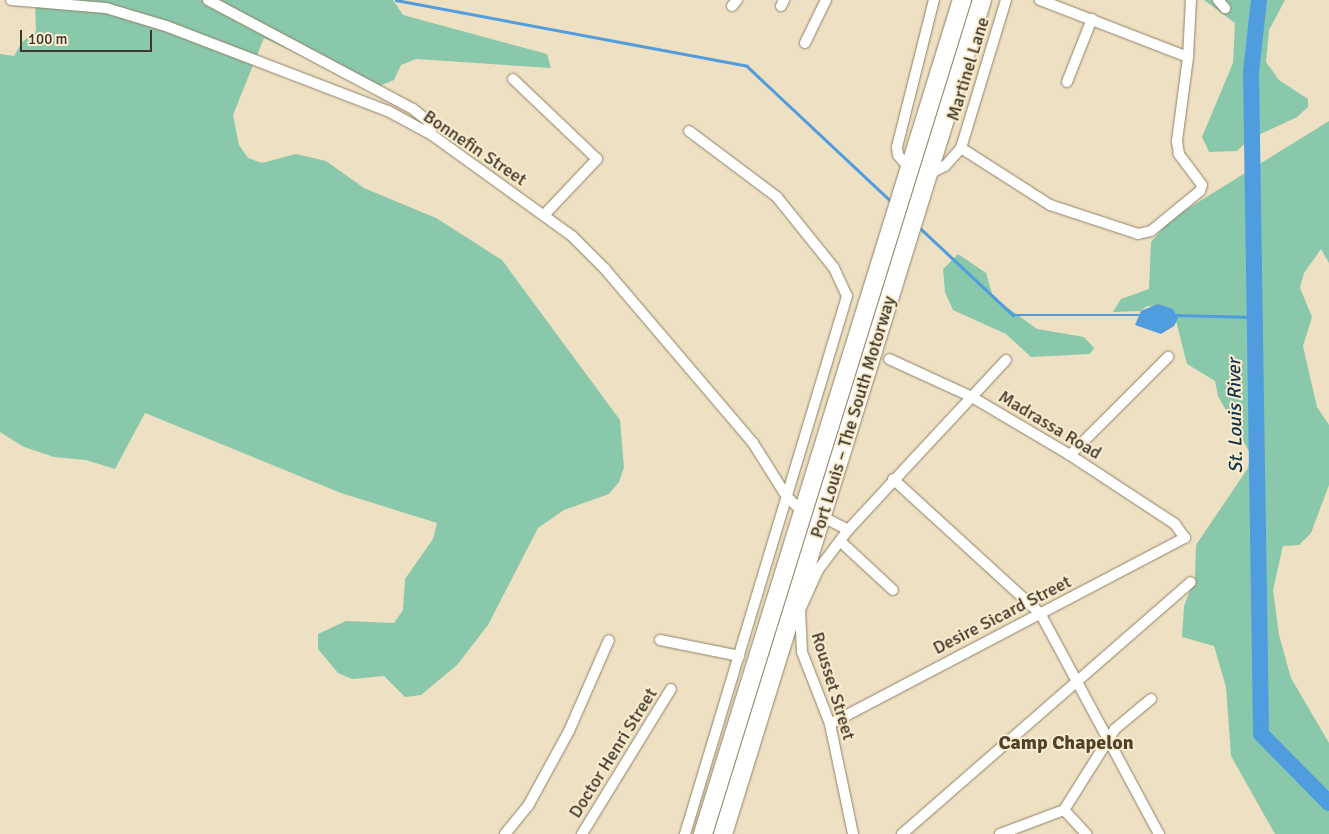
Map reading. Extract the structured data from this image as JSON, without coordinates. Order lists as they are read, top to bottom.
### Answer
{
  "streets": {
    "highway": ["Port Louis – The South Motorway"],
    "street": [
      "Martinel Lane",
      "Bonnefin Street",
      "Madrassa Road",
      "Desire Sicard Street",
      "Rousset Street",
      "Doctor Henri Street"
    ]
  },
  "crossings": [
    ["Bonnefin Street", "Port Louis – The South Motorway"],
    ["Madrassa Road", "Desire Sicard Street"],
    ["Madrassa Road", "Rousset Street"],
    ["Desire Sicard Street", "Rousset Street"]
  ],
  "districts": ["Camp Chapelon"],
  "water": ["St. Louis River"],
  "scale_bar": "100 m"
}
